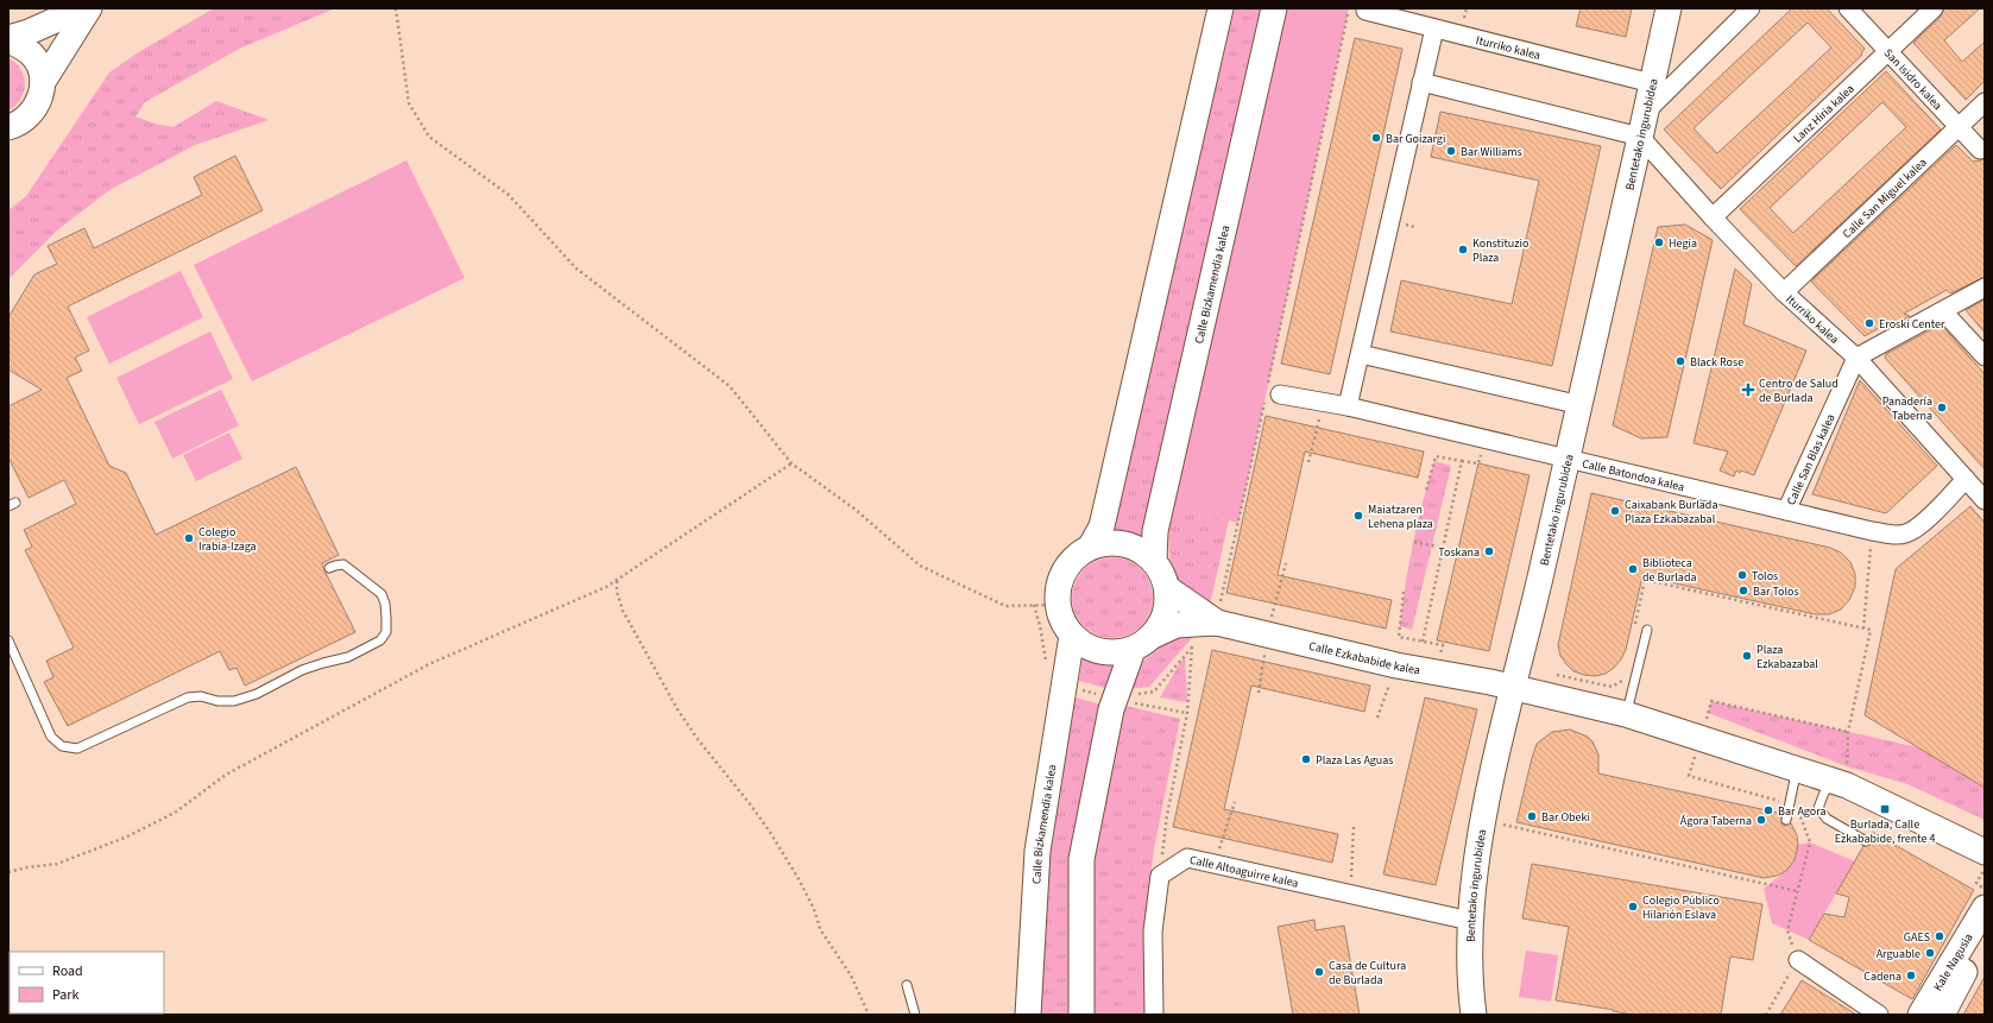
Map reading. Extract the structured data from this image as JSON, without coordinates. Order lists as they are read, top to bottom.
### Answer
{
  "streets": {
    "main road": [
      "Bentetako ingurubidea",
      "Calle Bizkamendia kalea",
      "Calle Ezkababide kalea",
      "Kale Nagusia"
    ],
    "street": [
      "Iturriko kalea",
      "San Isidro kalea",
      "Lanz Hiria kalea",
      "Calle San Miguel kalea",
      "Calle San Blas kalea",
      "Calle Batondoa kalea",
      "Calle Altoaguirre kalea"
    ]
  },
  "crossings": [
    ["Iturriko kalea", "Lanz Hiria kalea"],
    ["Iturriko kalea", "Bentetako ingurubidea"],
    ["Iturriko kalea", "Calle San Miguel kalea"],
    ["Iturriko kalea", "Calle San Blas kalea"],
    ["Iturriko kalea", "Calle Batondoa kalea"],
    ["San Isidro kalea", "Lanz Hiria kalea"],
    ["San Isidro kalea", "Calle San Miguel kalea"],
    ["Bentetako ingurubidea", "Calle Batondoa kalea"],
    ["Bentetako ingurubidea", "Calle Ezkababide kalea"],
    ["Bentetako ingurubidea", "Calle Altoaguirre kalea"],
    ["Calle Bizkamendia kalea", "Calle Ezkababide kalea"],
    ["Calle San Blas kalea", "Calle Batondoa kalea"]
  ],
  "places": {
    "other": [
      "Bar Goizargi",
      "Bar Williams",
      "Hegia",
      "Konstituzio Plaza",
      "Eroski Center",
      "Black Rose",
      "Panadería Taberna",
      "Caixabank Burlada Plaza Ezkabazabal",
      "Maiatzaren Lehena plaza",
      "Colegio Irabia-Izaga",
      "Toskana",
      "Biblioteca de Burlada",
      "Tolos",
      "Bar Tolos",
      "Plaza Ezkabazabal",
      "Plaza Las Aguas",
      "Bar Agora",
      "Bar Obeki",
      "Ágora Taberna",
      "Colegio Público Hilarión Eslava",
      "GAES",
      "Arguable",
      "Casa de Cultura de Burlada",
      "Cadena"
    ],
    "health": ["Centro de Salud de Burlada"],
    "transit": ["Burlada, Calle Ezkababide, frente 4"]
  },
  "legend": ["Road", "Park"]
}
